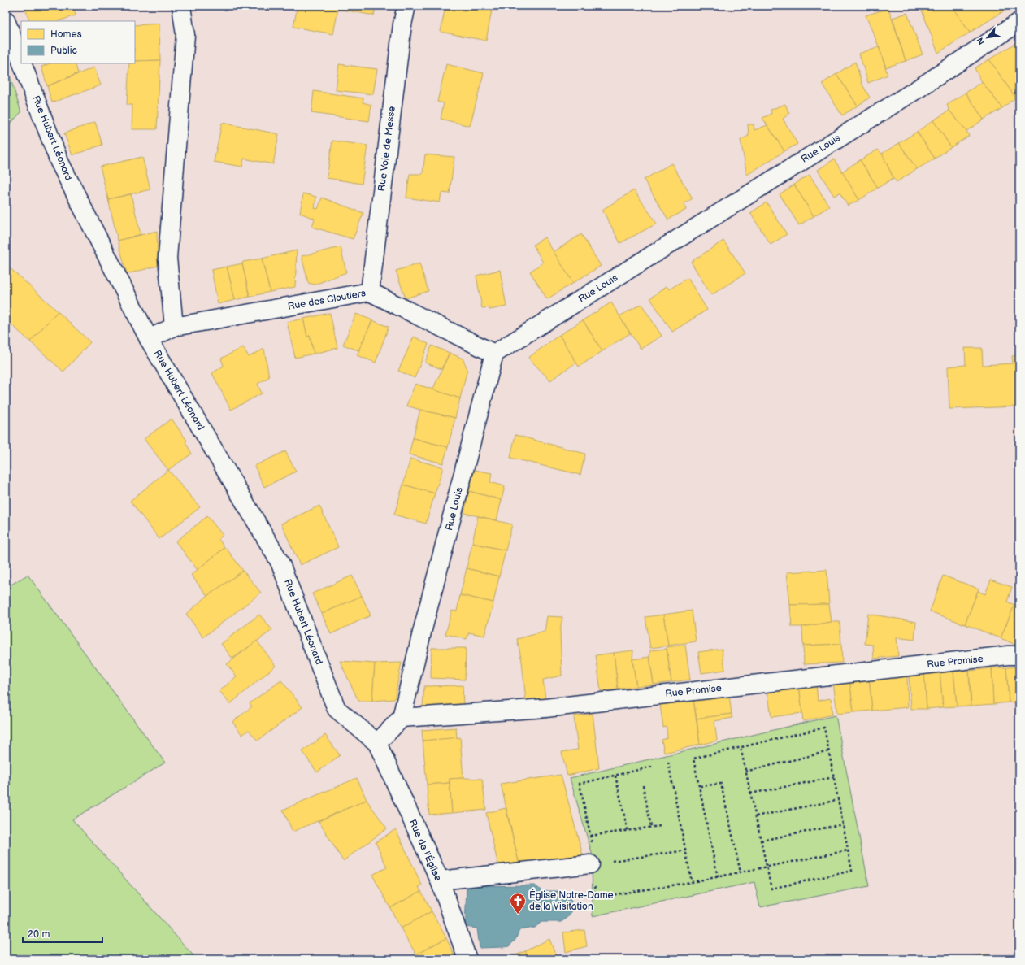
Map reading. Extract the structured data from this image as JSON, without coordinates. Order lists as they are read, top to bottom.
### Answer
{
  "streets": {
    "street": [
      "Rue Hubert Léonard",
      "Rue Voie de Messe",
      "Rue Louis",
      "Rue des Cloutiers",
      "Rue Promise",
      "Rue de l'Église"
    ]
  },
  "crossings": [
    ["Rue Hubert Léonard", "Rue des Cloutiers"],
    ["Rue Hubert Léonard", "Rue de l'Église"],
    ["Rue Voie de Messe", "Rue des Cloutiers"],
    ["Rue Louis", "Rue des Cloutiers"],
    ["Rue Louis", "Rue Promise"]
  ],
  "places": {
    "church": ["Église Notre-Dame de la Visitation"]
  },
  "legend": ["Homes", "Public"],
  "scale_bar": "20 m",
  "north": "bottom left"
}
